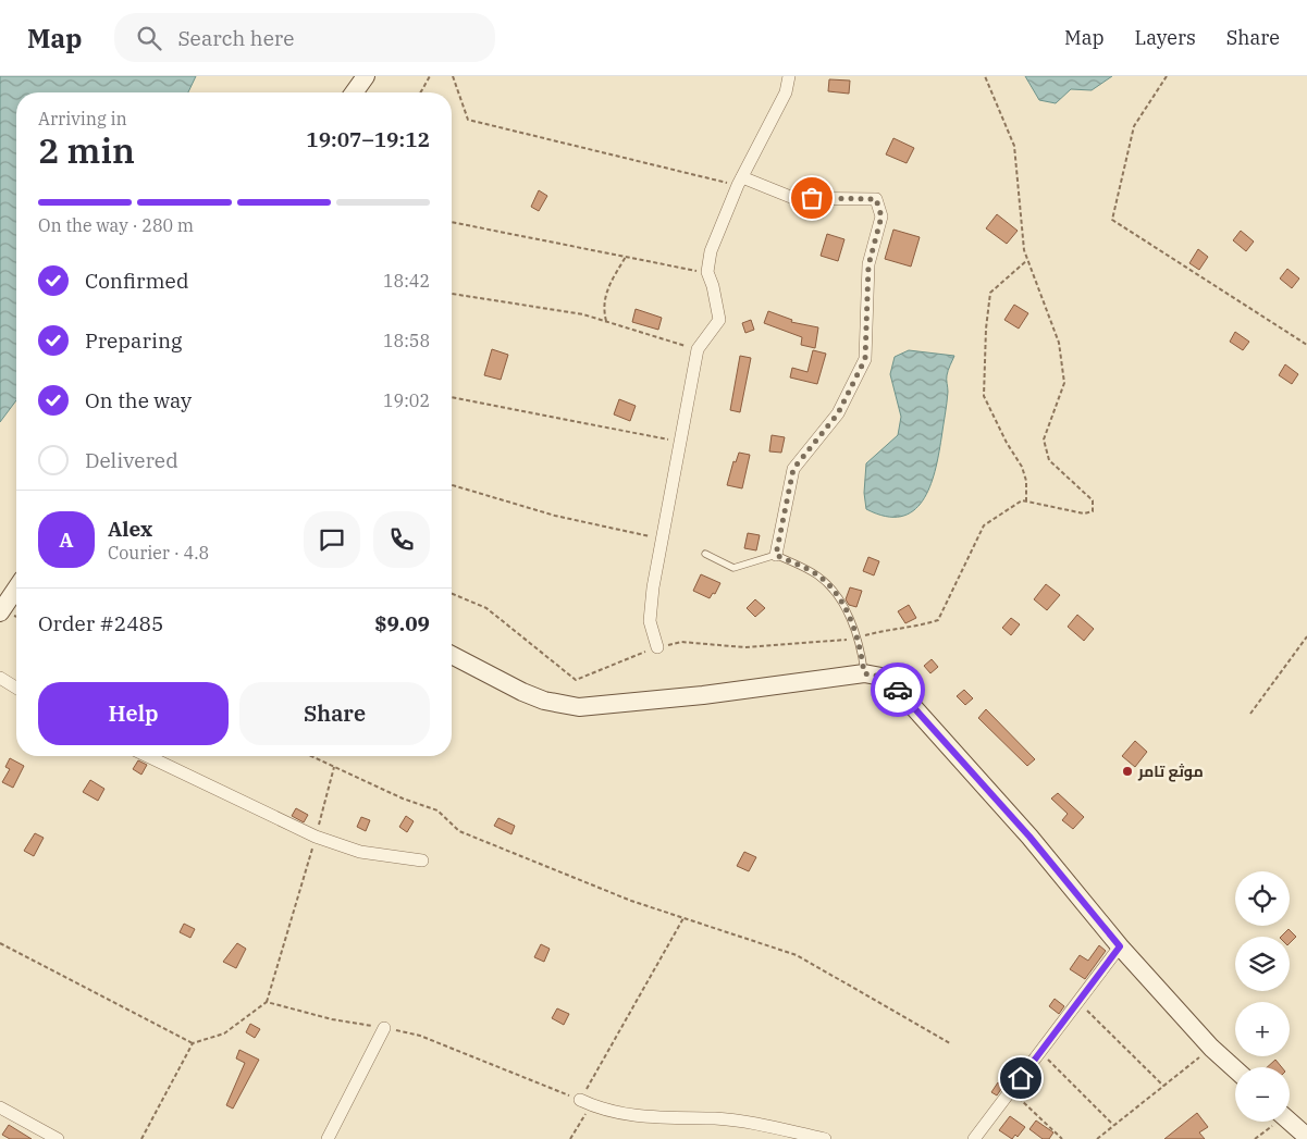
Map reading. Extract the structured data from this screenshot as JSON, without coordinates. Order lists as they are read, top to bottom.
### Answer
{
  "places": ["موثع تامر"],
  "page": {
    "header": "Map",
    "search": "Search here",
    "nav": ["Map", "Layers", "Share"],
    "heading": ["2 min", "Arriving in", "19:07–19:12"],
    "panel": [
      "Alex",
      "Courier · 4.8",
      "Order #2485",
      "$9.09"
    ],
    "bar": "On the way · 280 m",
    "list": [
      ["Confirmed", "18:42"],
      ["Preparing", "18:58"],
      ["On the way", "19:02"],
      "Delivered"
    ],
    "round": "A",
    "buttons": ["Help", "Share"],
    "map_buttons": ["+", "−"]
  }
}
